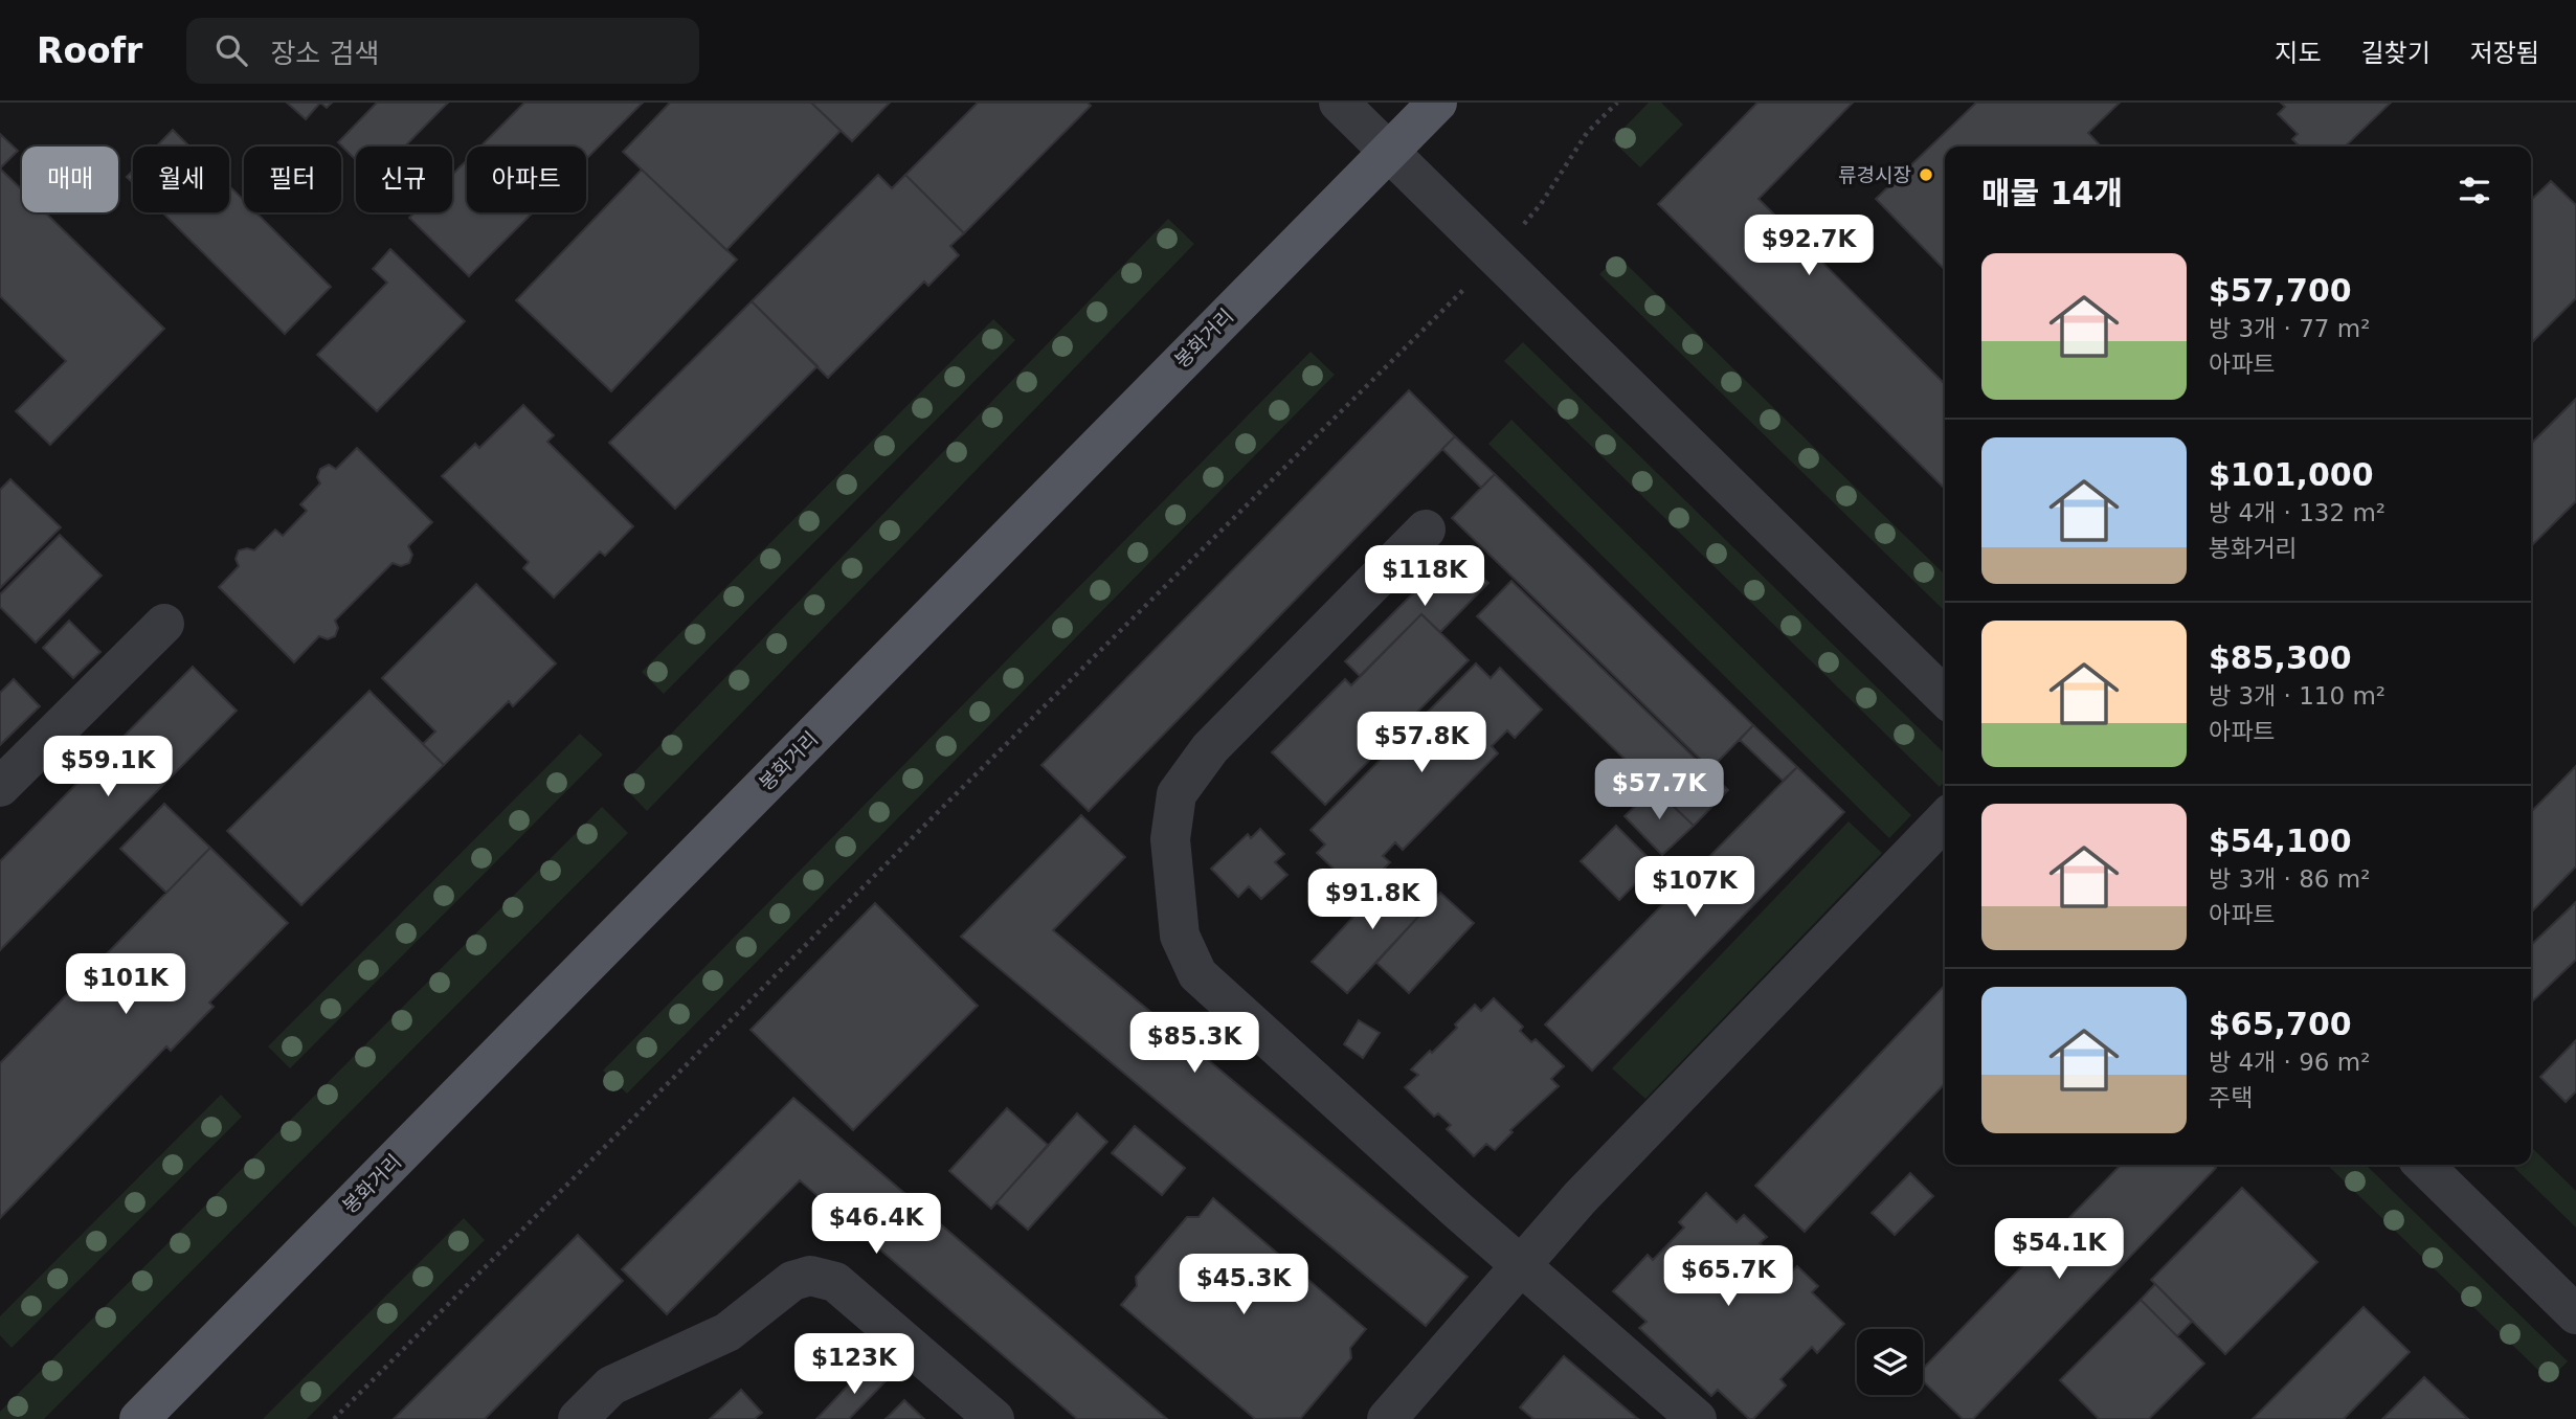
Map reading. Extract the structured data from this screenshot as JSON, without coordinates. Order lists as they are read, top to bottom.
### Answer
{
  "streets": {
    "main road": ["봉화거리"]
  },
  "places": ["류경시장"],
  "page": {
    "header": "Roofr",
    "search": "장소 검색",
    "nav": ["지도", "길찾기", "저장됨"],
    "chip": [
      "매매",
      "월세",
      "필터",
      "신규",
      "아파트"
    ],
    "heading": "매물 14개",
    "price": [
      "$92.7K",
      "$118K",
      "$57.8K",
      "$59.1K",
      "$57.7K",
      "$107K",
      "$91.8K",
      "$101K",
      "$85.3K",
      "$46.4K",
      "$54.1K",
      "$65.7K",
      "$45.3K",
      "$123K"
    ],
    "list": [
      {
        "name": "$57,700",
        "note": "방 3개 · 77 m² · 아파트"
      },
      {
        "name": "$101,000",
        "note": "방 4개 · 132 m² · 봉화거리"
      },
      {
        "name": "$85,300",
        "note": "방 3개 · 110 m² · 아파트"
      },
      {
        "name": "$54,100",
        "note": "방 3개 · 86 m² · 아파트"
      },
      {
        "name": "$65,700",
        "note": "방 4개 · 96 m² · 주택"
      }
    ]
  }
}
